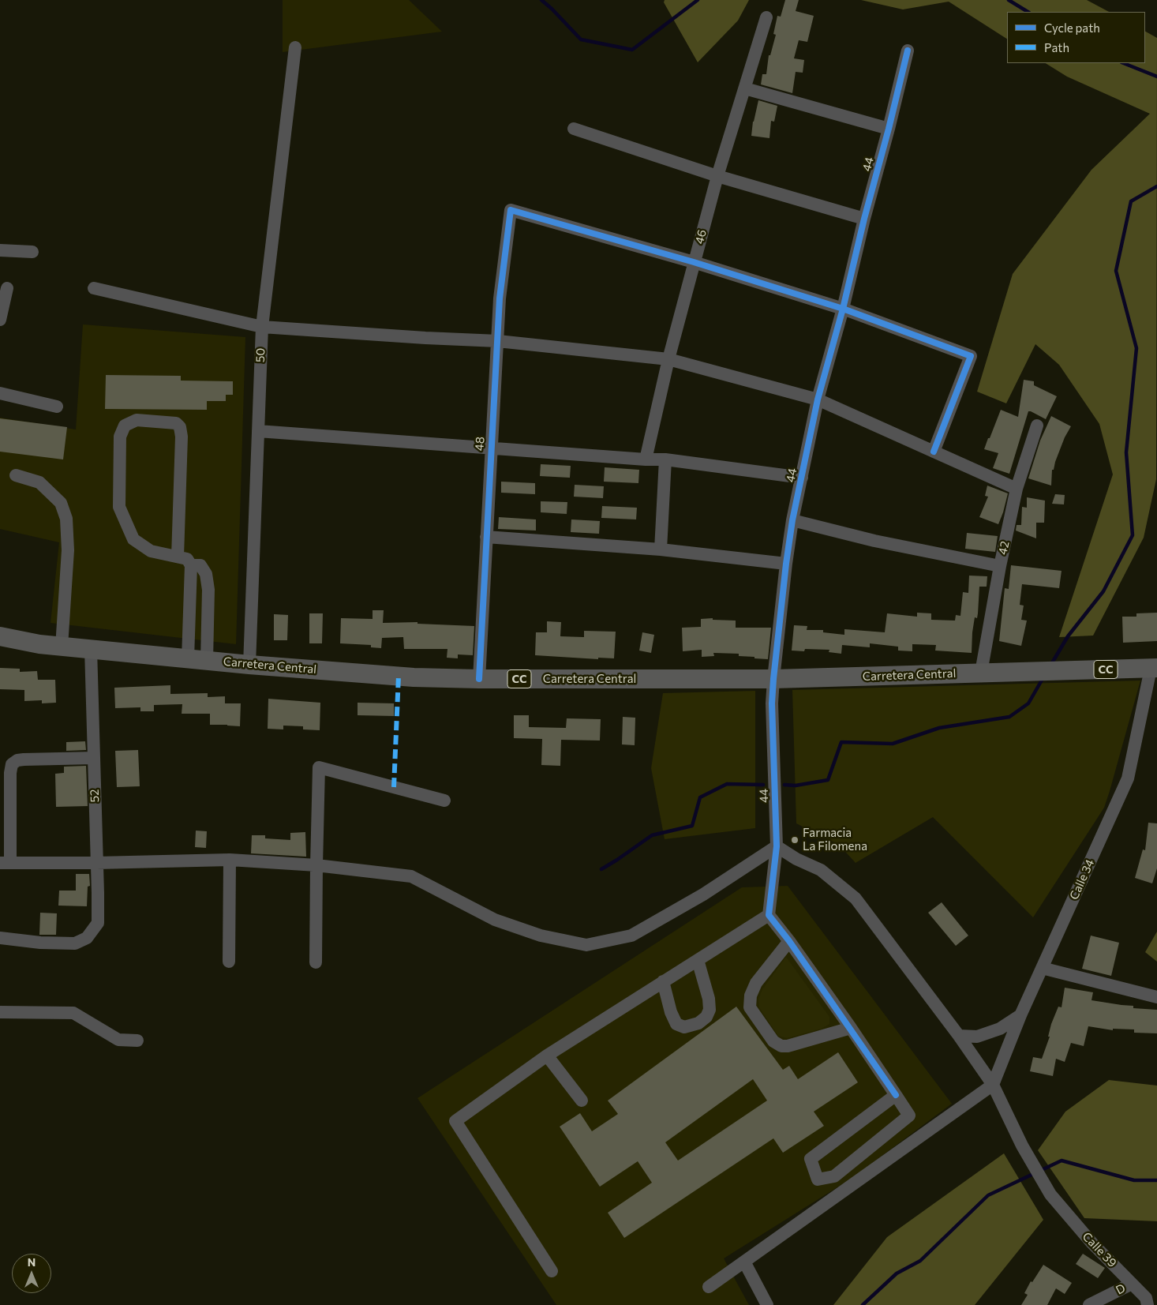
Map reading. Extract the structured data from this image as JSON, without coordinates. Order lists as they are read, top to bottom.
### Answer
{
  "streets": {
    "highway": ["Carretera Central", "CC"],
    "street": [
      "44",
      "46",
      "50",
      "48",
      "42",
      "52",
      "Calle 34",
      "Calle 39",
      "D"
    ]
  },
  "crossings": [
    ["44", "Carretera Central"],
    ["44", "Calle 39"],
    ["46", "48"],
    ["50", "Carretera Central"],
    ["48", "Carretera Central"],
    ["42", "Carretera Central"],
    ["Carretera Central", "52"],
    ["Carretera Central", "Calle 34"],
    ["Calle 34", "Calle 39"],
    ["Calle 39", "D"]
  ],
  "places": ["Farmacia La Filomena"],
  "legend": ["Cycle path", "Path"],
  "north": "top"
}
